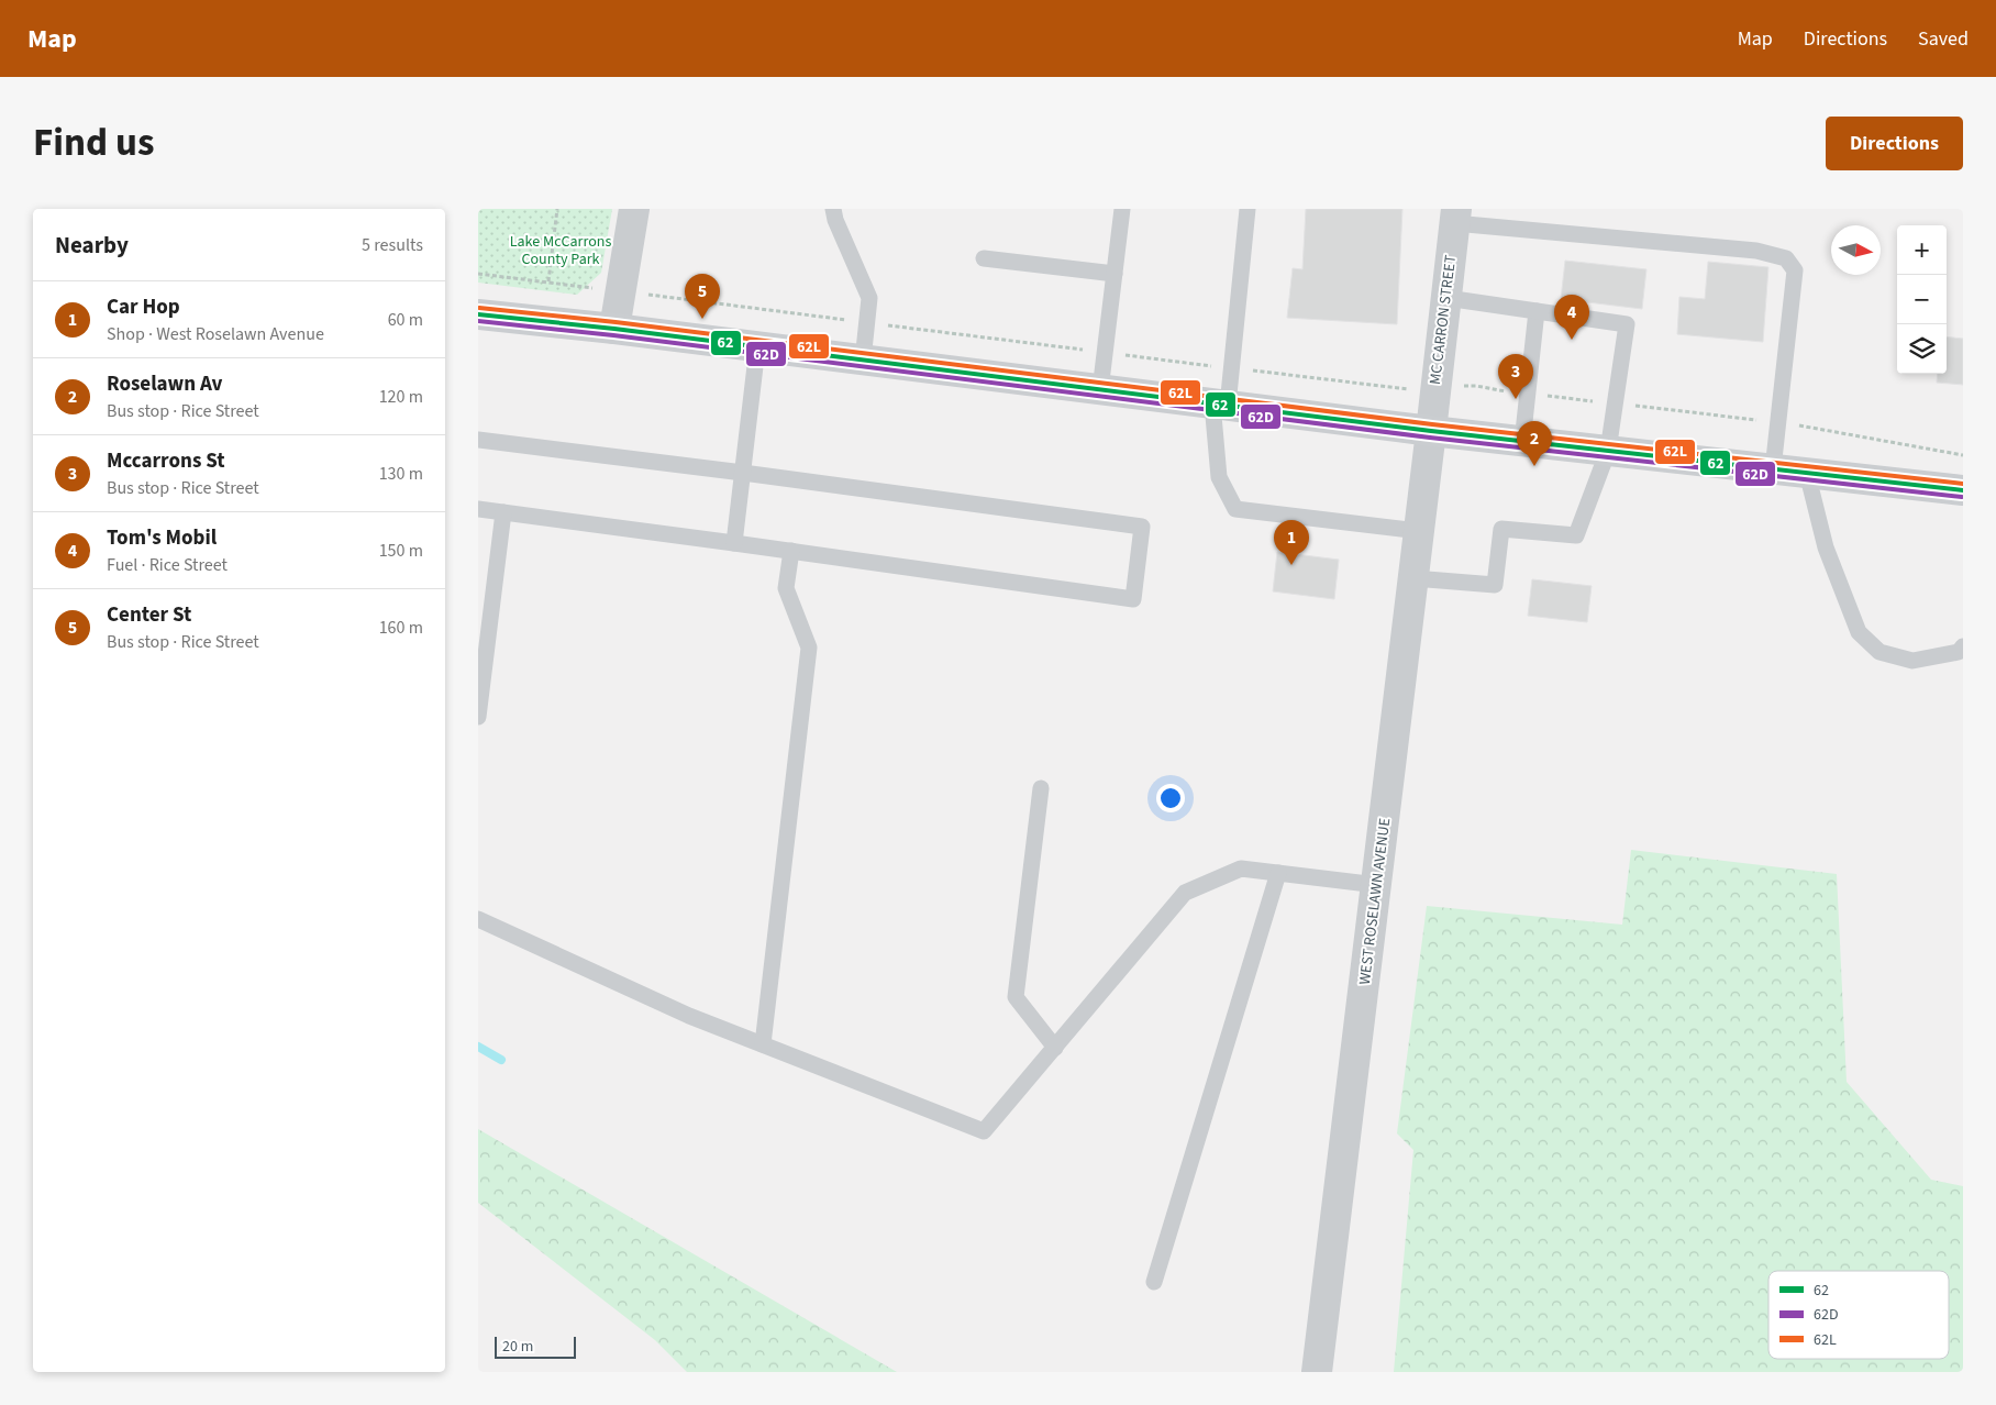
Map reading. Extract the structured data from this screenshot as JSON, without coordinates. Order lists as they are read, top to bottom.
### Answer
{
  "streets": {
    "street": ["MC CARRON STREET", "WEST ROSELAWN AVENUE"]
  },
  "crossings": [
    ["MC CARRON STREET", "WEST ROSELAWN AVENUE"]
  ],
  "parks": ["Lake McCarrons County Park"],
  "lines": ["transit line 62L", "transit line 62", "transit line 62D"],
  "legend": ["62", "62D", "62L"],
  "scale_bar": "20 m",
  "north": "right",
  "page": {
    "header": "Map",
    "nav": ["Map", "Directions", "Saved"],
    "title": "Find us",
    "buttons": "Directions",
    "heading": ["Nearby", "5 results"],
    "map_buttons": ["+", "−"],
    "pins": [
      "5",
      "4",
      "3",
      "2",
      "1"
    ],
    "list": [
      {
        "mark": "1",
        "name": "Car Hop",
        "note": "Shop · West Roselawn Avenue",
        "value": "60 m"
      },
      {
        "mark": "2",
        "name": "Roselawn Av",
        "note": "Bus stop · Rice Street",
        "value": "120 m"
      },
      {
        "mark": "3",
        "name": "Mccarrons St",
        "note": "Bus stop · Rice Street",
        "value": "130 m"
      },
      {
        "mark": "4",
        "name": "Tom's Mobil",
        "note": "Fuel · Rice Street",
        "value": "150 m"
      },
      {
        "mark": "5",
        "name": "Center St",
        "note": "Bus stop · Rice Street",
        "value": "160 m"
      }
    ],
    "scale": "20 m"
  }
}
